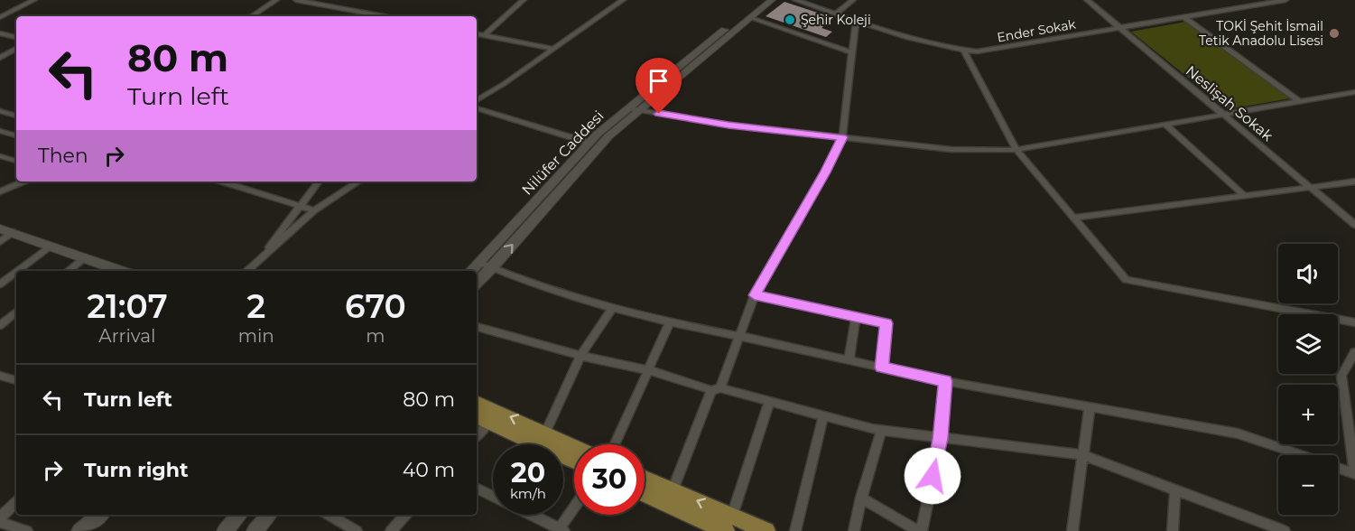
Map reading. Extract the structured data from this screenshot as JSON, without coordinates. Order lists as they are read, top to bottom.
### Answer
{
  "streets": {
    "street": ["Ender Sokak", "Neslişah Sokak", "Nilüfer Caddesi"]
  },
  "crossings": [
    ["Ender Sokak", "Neslişah Sokak"]
  ],
  "places": ["Şehir Koleji", "TOKİ Şehit İsmail Tetik Anadolu Lisesi"],
  "page": {
    "turn": ["80 m", "Turn left"],
    "then": "Then",
    "map_buttons": ["+", "−"],
    "eta": [
      "21:07",
      "Arrival",
      "2",
      "min",
      "670",
      "m"
    ],
    "list": [
      {
        "name": "Turn left",
        "value": "80 m"
      },
      {
        "name": "Turn right",
        "value": "40 m"
      }
    ],
    "speed": "20 km/h",
    "limit": "30"
  }
}
